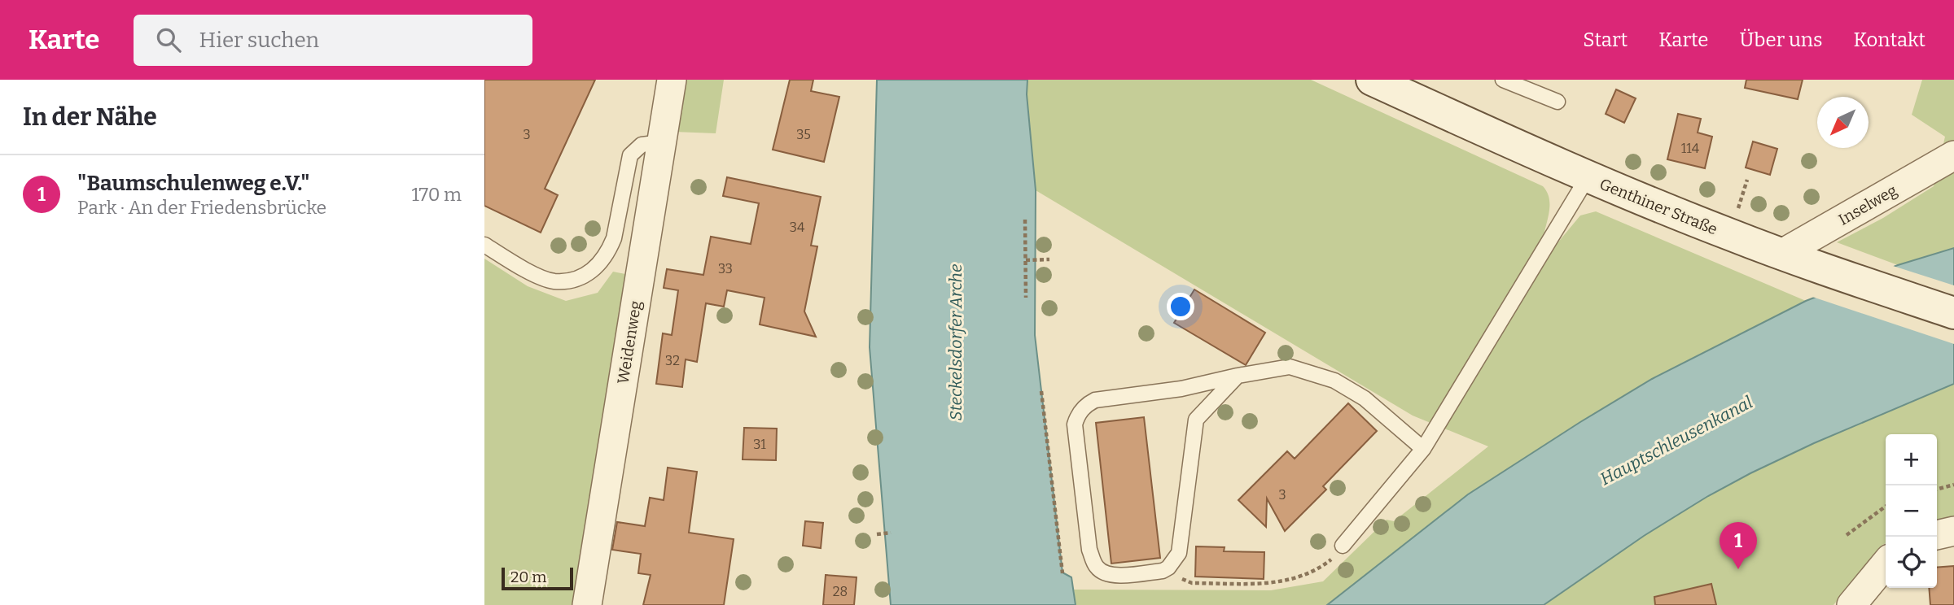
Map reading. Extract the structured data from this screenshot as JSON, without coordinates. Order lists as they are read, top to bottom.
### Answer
{
  "streets": {
    "main road": ["Genthiner Straße"],
    "street": ["Inselweg", "Weidenweg"]
  },
  "crossings": [
    ["Inselweg", "Genthiner Straße"]
  ],
  "water": ["Steckelsdorfer Arche", "Hauptschleusenkanal"],
  "house_numbers": [
    "3",
    "35",
    "114",
    "34",
    "33",
    "32",
    "31",
    "3",
    "28"
  ],
  "scale_bar": "20 m",
  "north": "bottom left",
  "page": {
    "header": "Karte",
    "search": "Hier suchen",
    "nav": [
      "Start",
      "Karte",
      "Über uns",
      "Kontakt"
    ],
    "heading": "In der Nähe",
    "list": [
      {
        "mark": "1",
        "name": "\"Baumschulenweg e.V.\"",
        "note": "Park · An der Friedensbrücke",
        "value": "170 m"
      }
    ],
    "map_buttons": ["+", "−"],
    "pins": "1",
    "scale": "20 m"
  }
}
